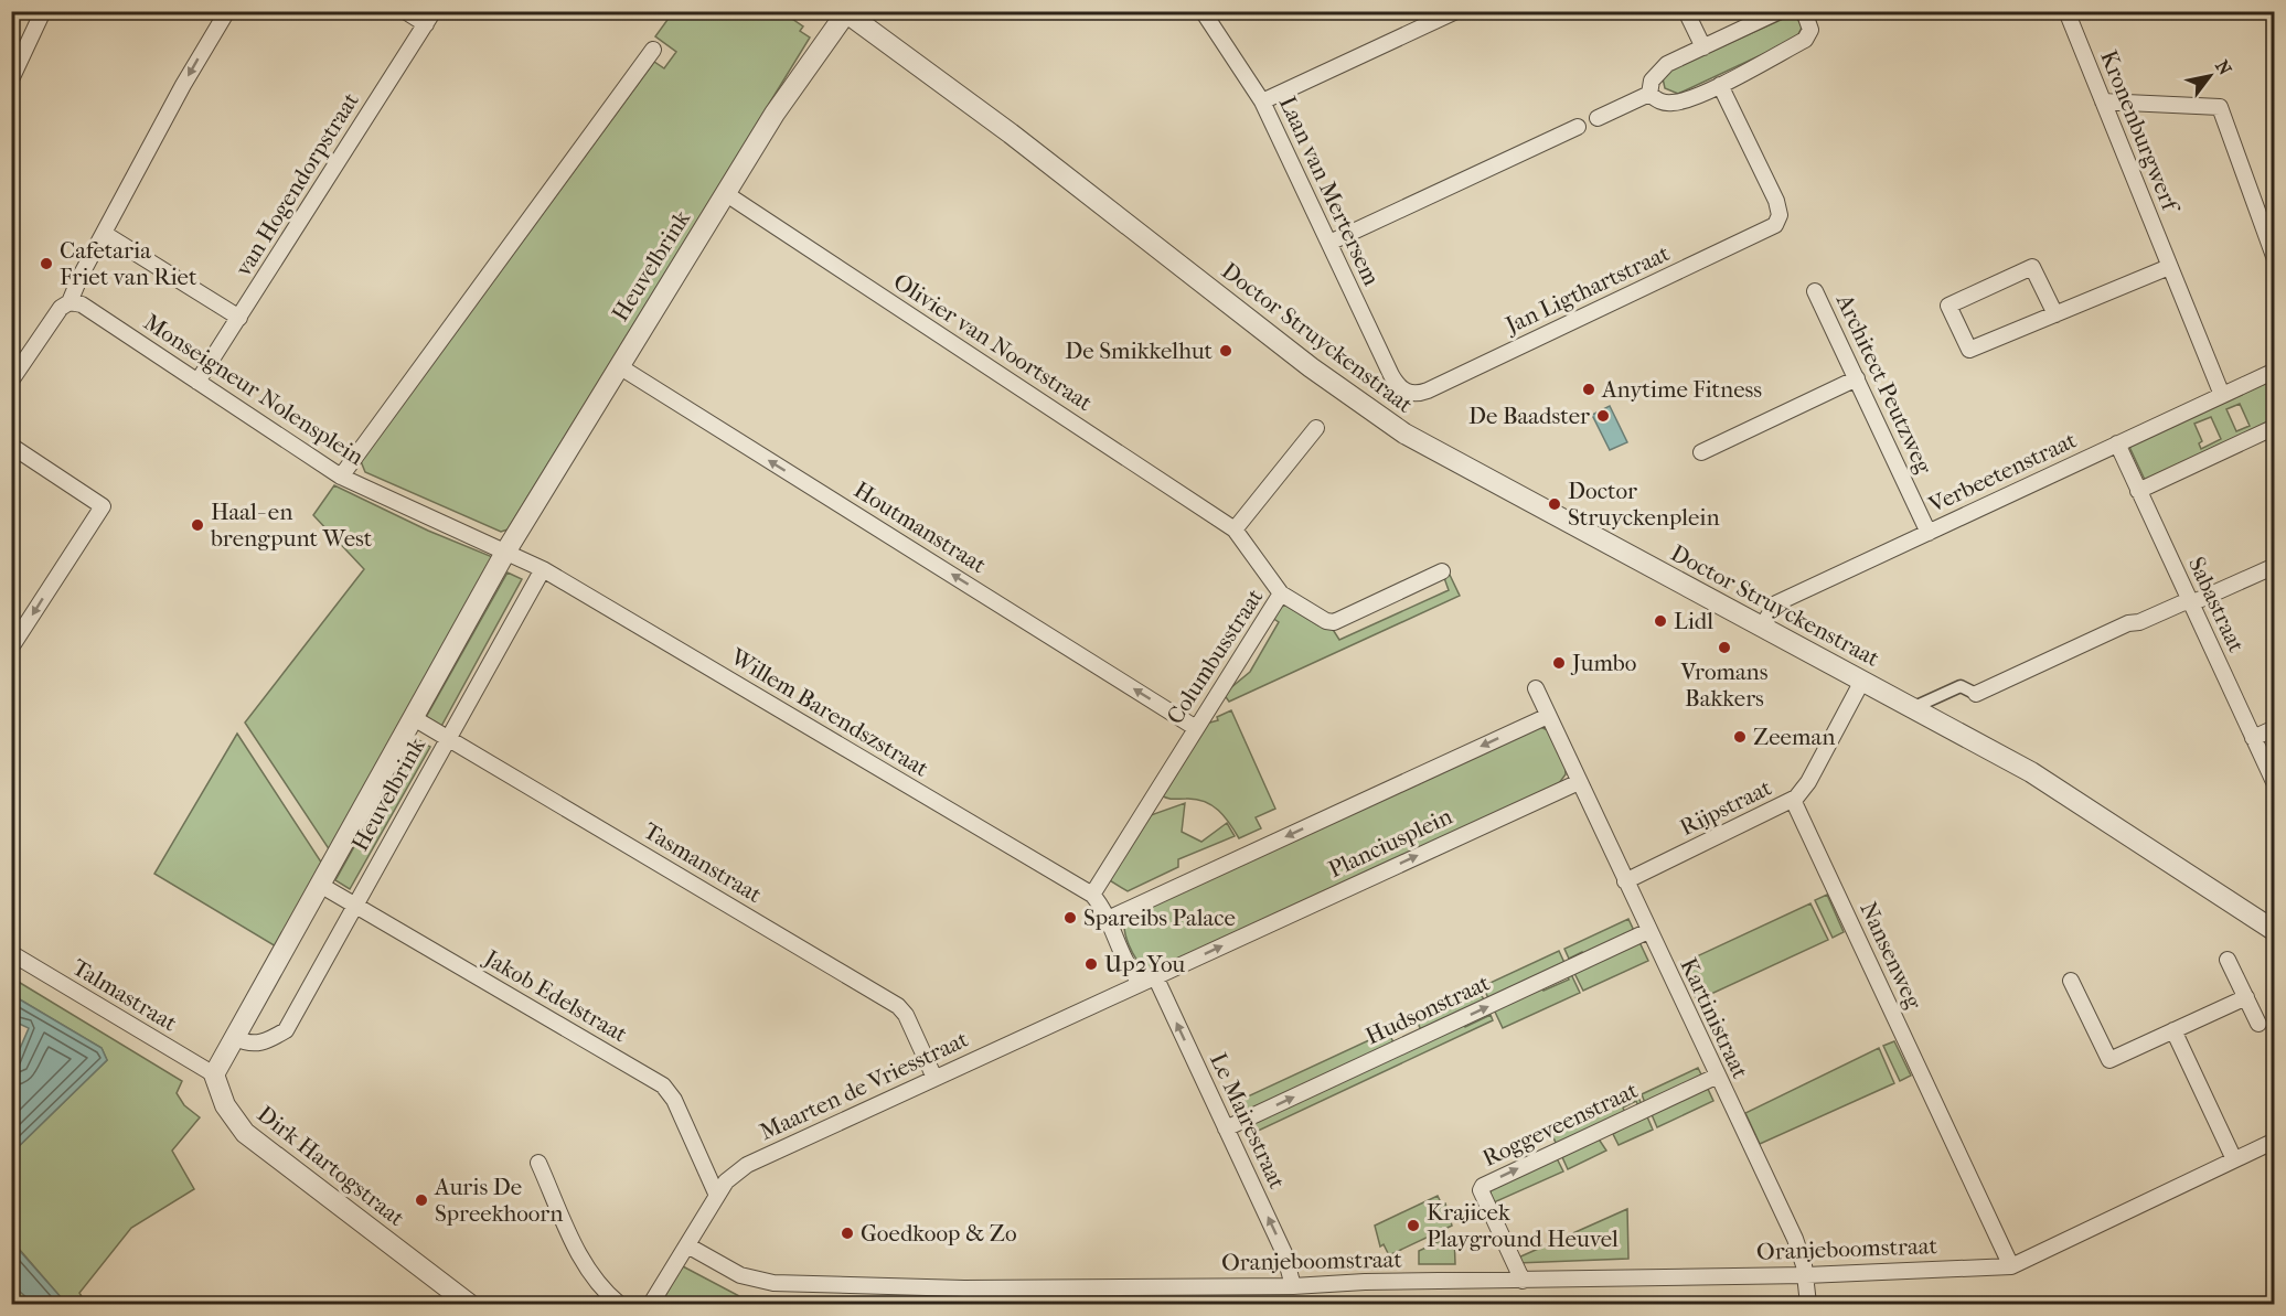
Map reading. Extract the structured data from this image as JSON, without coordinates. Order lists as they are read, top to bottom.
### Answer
{
  "streets": {
    "street": [
      "Kronenburgwerf",
      "van Hogendorpstraat",
      "Laan van Mertersem",
      "Heuvelbrink",
      "Jan Ligthartstraat",
      "Doctor Struyckenstraat",
      "Olivier van Noortstraat",
      "Architect Peutzweg",
      "Monseigneur Nolensplein",
      "Verbeetenstraat",
      "Houtmanstraat",
      "Sabastraat",
      "Columbusstraat",
      "Willem Barendszstraat",
      "Rijpstraat",
      "Planciusplein",
      "Tasmanstraat",
      "Nansenweg",
      "Talmastraat",
      "Jakob Edelstraat",
      "Hudsonstraat",
      "Kartinistraat",
      "Maarten de Vriesstraat",
      "Le Mairestraat",
      "Roggeveenstraat",
      "Dirk Hartogstraat",
      "Oranjeboomstraat"
    ]
  },
  "crossings": [
    ["Kronenburgwerf", "Verbeetenstraat"],
    ["van Hogendorpstraat", "Monseigneur Nolensplein"],
    ["Laan van Mertersem", "Jan Ligthartstraat"],
    ["Heuvelbrink", "Doctor Struyckenstraat"],
    ["Heuvelbrink", "Olivier van Noortstraat"],
    ["Heuvelbrink", "Monseigneur Nolensplein"],
    ["Heuvelbrink", "Houtmanstraat"],
    ["Heuvelbrink", "Willem Barendszstraat"],
    ["Heuvelbrink", "Tasmanstraat"],
    ["Heuvelbrink", "Talmastraat"],
    ["Heuvelbrink", "Jakob Edelstraat"],
    ["Heuvelbrink", "Dirk Hartogstraat"],
    ["Doctor Struyckenstraat", "Verbeetenstraat"],
    ["Doctor Struyckenstraat", "Rijpstraat"],
    ["Architect Peutzweg", "Verbeetenstraat"],
    ["Verbeetenstraat", "Sabastraat"],
    ["Houtmanstraat", "Columbusstraat"],
    ["Columbusstraat", "Willem Barendszstraat"],
    ["Rijpstraat", "Nansenweg"],
    ["Rijpstraat", "Kartinistraat"],
    ["Planciusplein", "Kartinistraat"],
    ["Planciusplein", "Maarten de Vriesstraat"],
    ["Planciusplein", "Le Mairestraat"],
    ["Tasmanstraat", "Maarten de Vriesstraat"],
    ["Nansenweg", "Oranjeboomstraat"],
    ["Talmastraat", "Dirk Hartogstraat"],
    ["Jakob Edelstraat", "Maarten de Vriesstraat"],
    ["Hudsonstraat", "Kartinistraat"],
    ["Hudsonstraat", "Le Mairestraat"],
    ["Kartinistraat", "Roggeveenstraat"],
    ["Kartinistraat", "Oranjeboomstraat"],
    ["Maarten de Vriesstraat", "Le Mairestraat"],
    ["Maarten de Vriesstraat", "Oranjeboomstraat"],
    ["Le Mairestraat", "Oranjeboomstraat"],
    ["Roggeveenstraat", "Oranjeboomstraat"]
  ],
  "one_way": ["Houtmanstraat", "Hudsonstraat", "Le Mairestraat"],
  "places": [
    "Cafetaria Friet van Riet",
    "De Smikkelhut",
    "Anytime Fitness",
    "De Baadster",
    "Doctor Struyckenplein",
    "Haal- en brengpunt West",
    "Lidl",
    "Vromans Bakkers",
    "Jumbo",
    "Zeeman",
    "Spareibs Palace",
    "Up2You",
    "Auris De Spreekhoorn",
    "Krajicek Playground Heuvel",
    "Goedkoop & Zo"
  ],
  "north": "top right"
}
